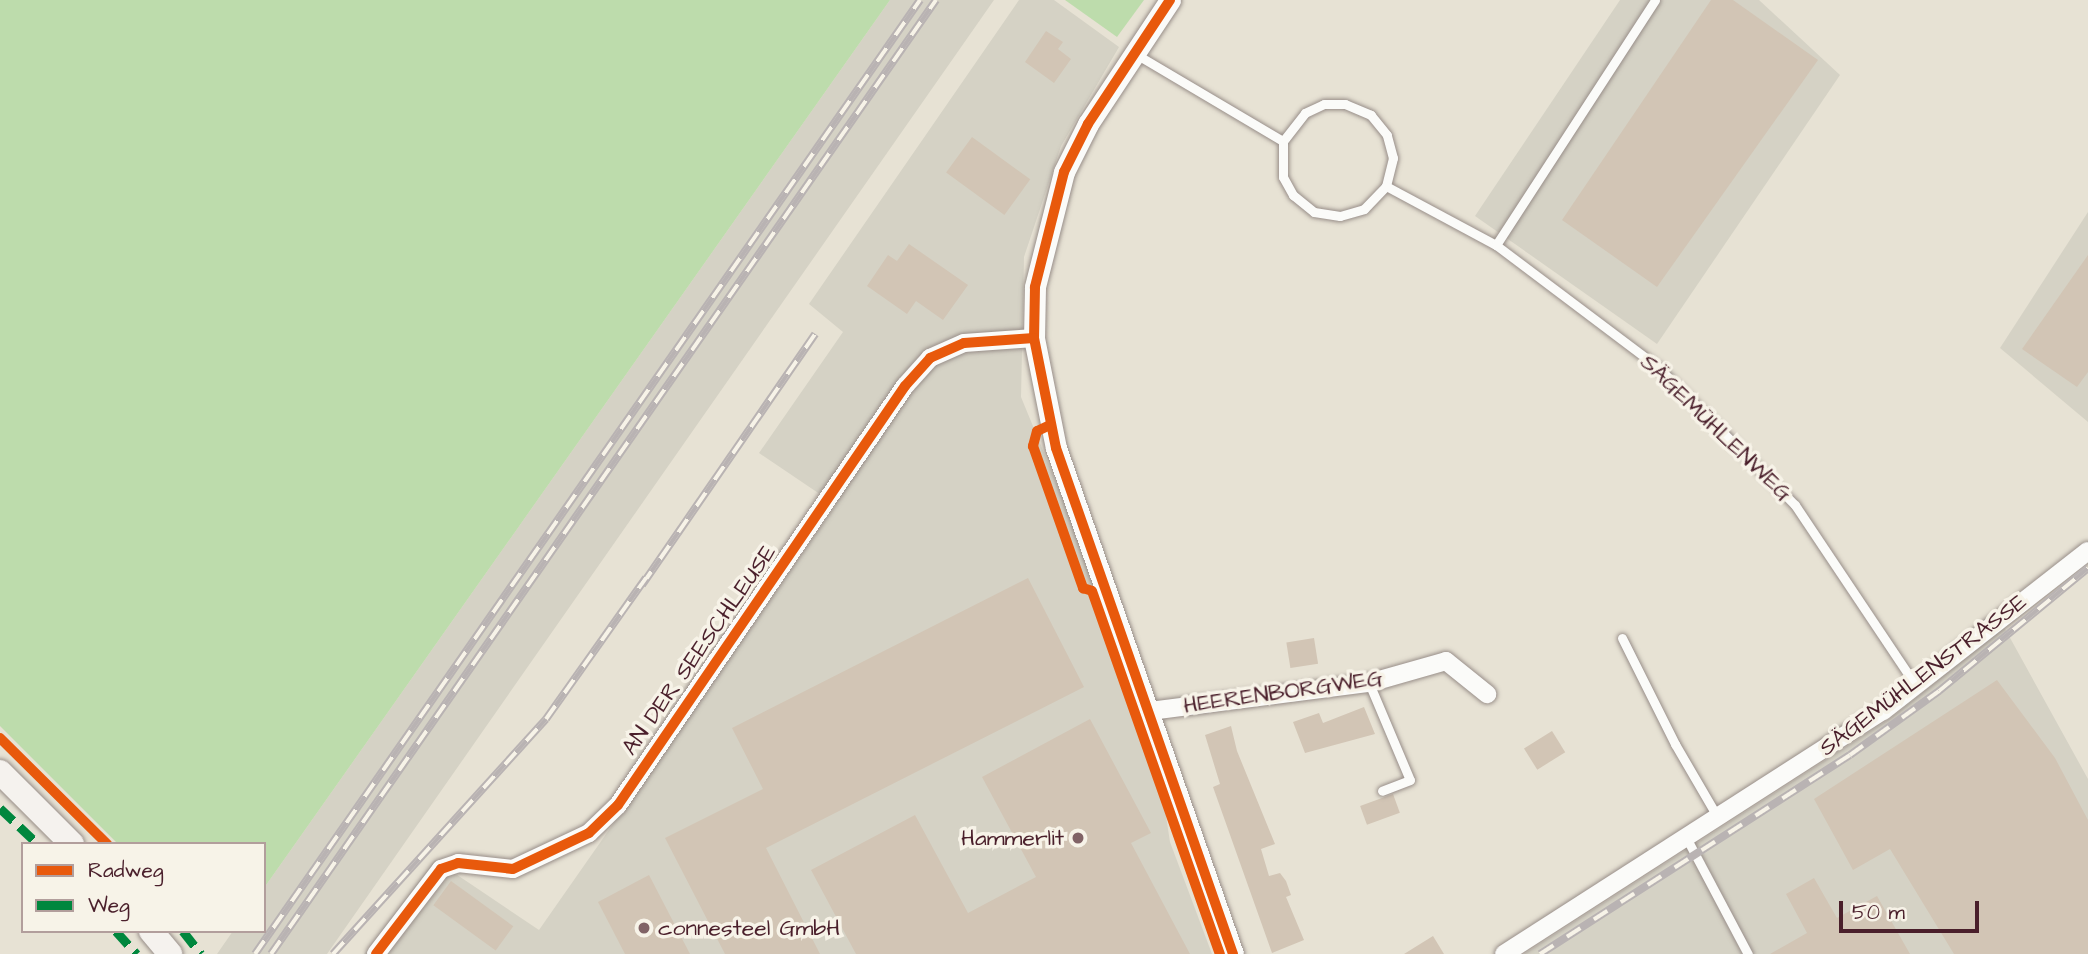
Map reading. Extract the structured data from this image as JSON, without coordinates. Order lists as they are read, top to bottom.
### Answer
{
  "streets": {
    "street": ["AN DER SEESCHLEUSE", "SÄGEMÜHLENSTRASSE", "HEERENBORGWEG"],
    "lane": ["SÄGEMÜHLENWEG"]
  },
  "crossings": [
    ["SÄGEMÜHLENWEG", "SÄGEMÜHLENSTRASSE"]
  ],
  "places": ["Hammerlit", "connesteel GmbH"],
  "legend": ["Radweg", "Weg"],
  "scale_bar": "50 m"
}
